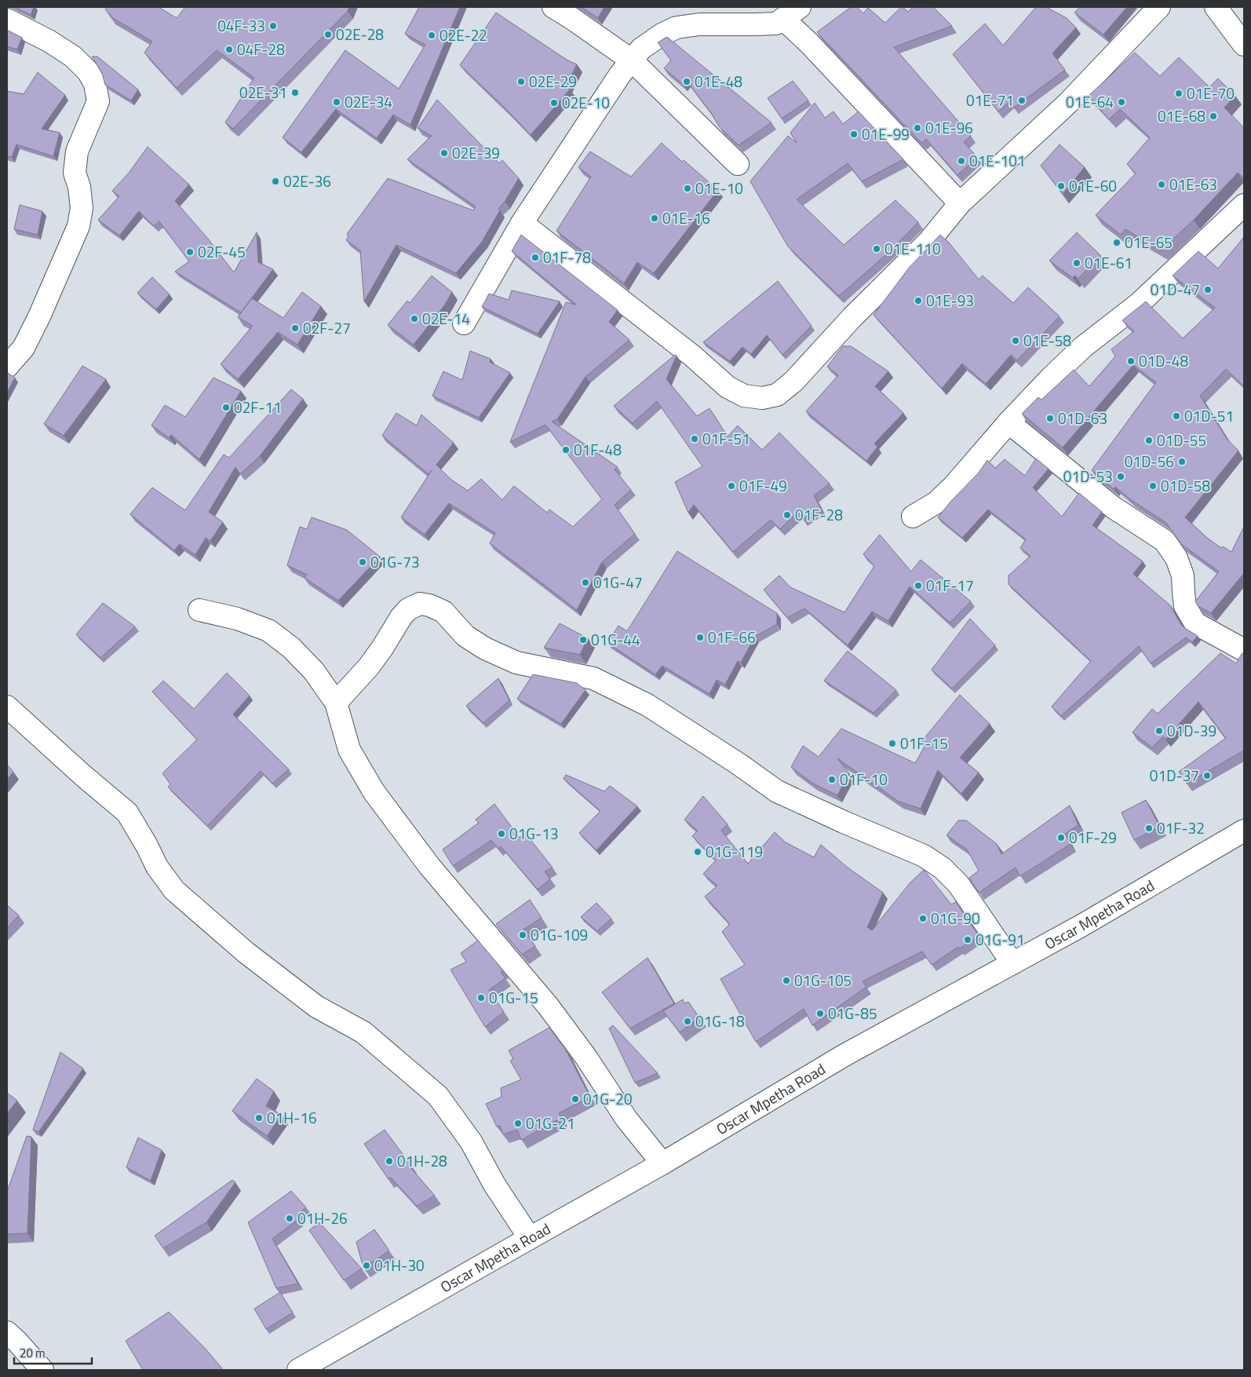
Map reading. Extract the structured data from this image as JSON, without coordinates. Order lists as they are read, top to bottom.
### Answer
{
  "streets": {
    "street": ["Oscar Mpetha Road"]
  },
  "places": [
    "04F-33",
    "02E-28",
    "02E-22",
    "04F-28",
    "02E-29",
    "01E-48",
    "02E-31",
    "01E-70",
    "01E-71",
    "02E-34",
    "01E-64",
    "02E-10",
    "01E-68",
    "01E-96",
    "01E-99",
    "02E-39",
    "01E-101",
    "02E-36",
    "01E-63",
    "01E-60",
    "01E-10",
    "01E-16",
    "01E-65",
    "01E-110",
    "02F-45",
    "01F-78",
    "01E-61",
    "01D-47",
    "01E-93",
    "02E-14",
    "02F-27",
    "01E-58",
    "01D-48",
    "02F-11",
    "01D-51",
    "01D-63",
    "01F-51",
    "01D-55",
    "01F-48",
    "01D-56",
    "01D-53",
    "01F-49",
    "01D-58",
    "01F-28",
    "01G-73",
    "01G-47",
    "01F-17",
    "01F-66",
    "01G-44",
    "01D-39",
    "01F-15",
    "01D-37",
    "01F-10",
    "01F-32",
    "01G-13",
    "01F-29",
    "01G-119",
    "01G-90",
    "01G-109",
    "01G-91",
    "01G-105",
    "01G-15",
    "01G-85",
    "01G-18",
    "01G-20",
    "01H-16",
    "01G-21",
    "01H-28",
    "01H-26",
    "01H-30"
  ],
  "scale_bar": "20 m"
}
